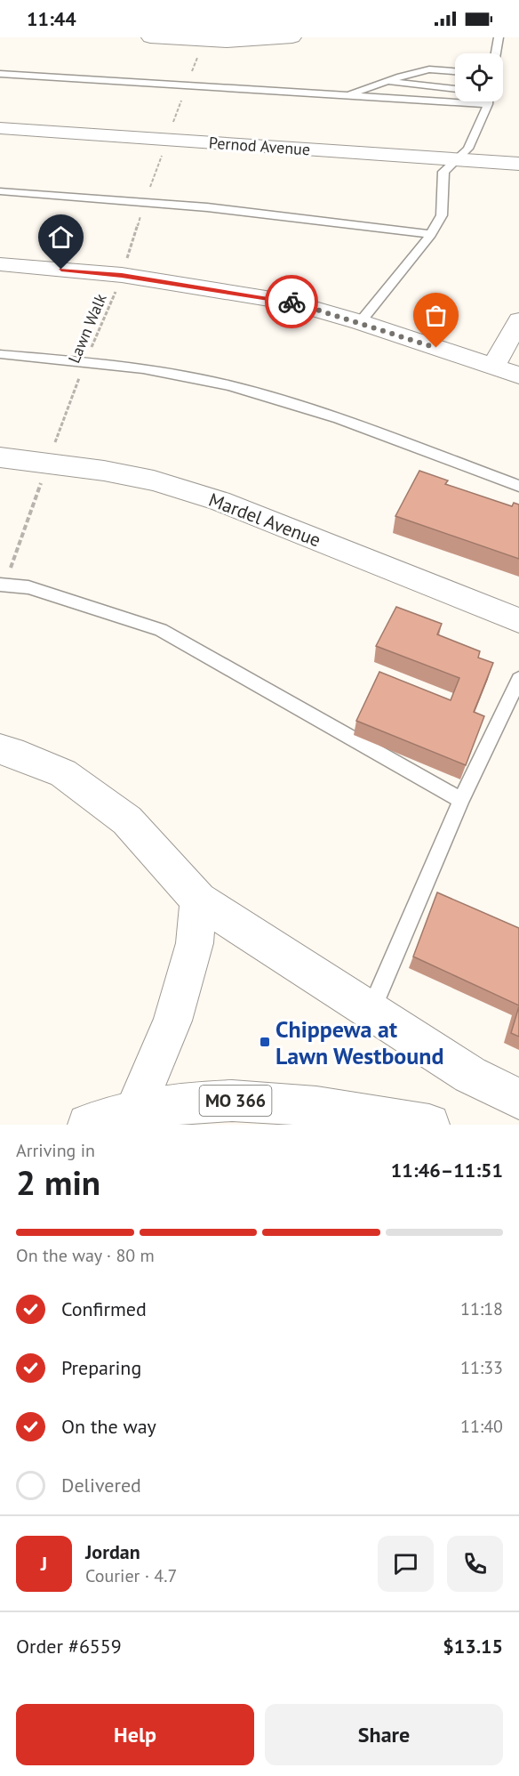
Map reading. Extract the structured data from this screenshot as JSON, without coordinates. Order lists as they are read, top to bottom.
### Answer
{
  "streets": {
    "street": ["Pernod Avenue", "Mardel Avenue", "MO 366"],
    "path": ["Lawn Walk"]
  },
  "crossings": [
    ["Pernod Avenue", "Lawn Walk"],
    ["Lawn Walk", "Mardel Avenue"]
  ],
  "places": {
    "transit": ["Chippewa at Lawn Westbound"]
  },
  "page": {
    "status": "11:44",
    "heading": ["2 min", "Arriving in", "11:46–11:51"],
    "panel": [
      "Jordan",
      "Courier · 4.7",
      "Order #6559",
      "$13.15"
    ],
    "bar": "On the way · 80 m",
    "list": [
      ["Confirmed", "11:18"],
      ["Preparing", "11:33"],
      ["On the way", "11:40"],
      "Delivered"
    ],
    "round": "J",
    "buttons": ["Help", "Share"]
  }
}
